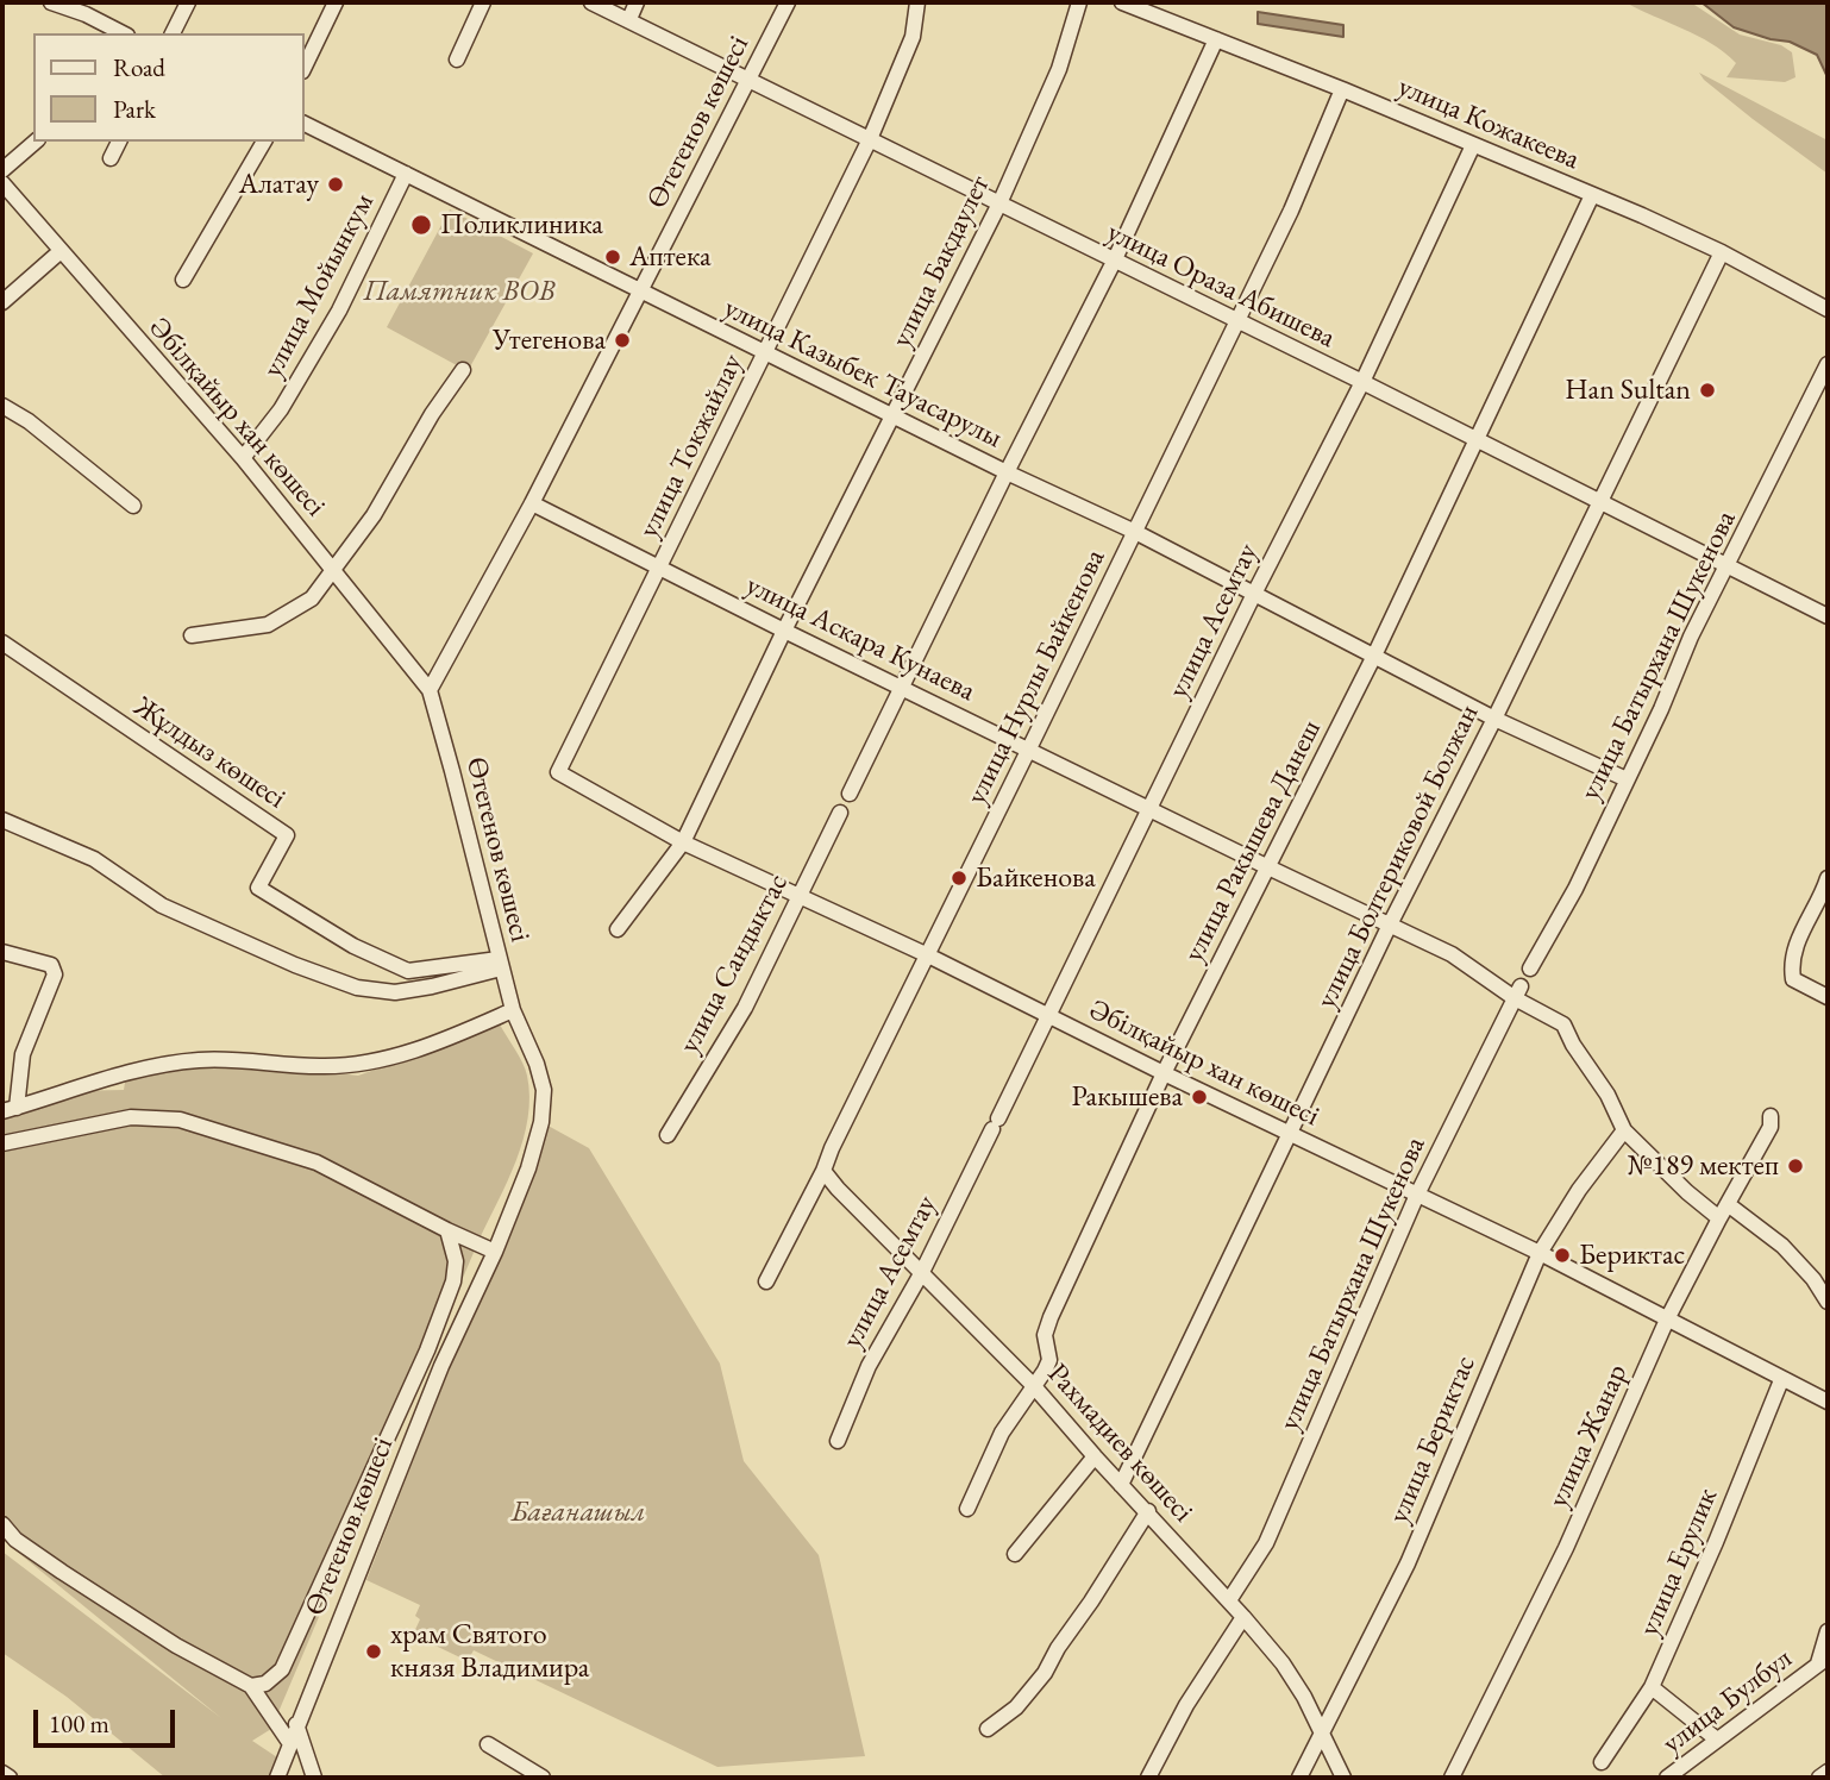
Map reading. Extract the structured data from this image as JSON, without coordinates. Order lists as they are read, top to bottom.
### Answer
{
  "streets": {
    "street": [
      "Өтегенов көшесі",
      "улица Кожакеева",
      "улица Бакдаулет",
      "улица Мойынкум",
      "улица Ораза Абишева",
      "улица Казыбек Тауасарулы",
      "Әбілқайыр хан көшесі",
      "улица Токжайлау",
      "улица Асемтау",
      "улица Аскара Кунаева",
      "улица Батырхана Шукенова",
      "улица Нурлы Байкенова",
      "Жұлдыз көшесі",
      "улица Ракышева Данеш",
      "улица Болтериковой Болжан",
      "улица Сандыктас",
      "улица Жанар",
      "улица Бериктас",
      "Рахмадиев көшесі",
      "улица Ерулик",
      "улица Булбул"
    ]
  },
  "crossings": [
    ["Өтегенов көшесі", "улица Ораза Абишева"],
    ["Өтегенов көшесі", "улица Казыбек Тауасарулы"],
    ["Өтегенов көшесі", "Әбілқайыр хан көшесі"],
    ["Өтегенов көшесі", "улица Аскара Кунаева"],
    ["Өтегенов көшесі", "Жұлдыз көшесі"],
    ["улица Кожакеева", "улица Асемтау"],
    ["улица Кожакеева", "улица Нурлы Байкенова"],
    ["улица Кожакеева", "улица Ракышева Данеш"],
    ["улица Кожакеева", "улица Болтериковой Болжан"],
    ["улица Бакдаулет", "улица Ораза Абишева"],
    ["улица Бакдаулет", "улица Казыбек Тауасарулы"],
    ["улица Бакдаулет", "Әбілқайыр хан көшесі"],
    ["улица Бакдаулет", "улица Аскара Кунаева"],
    ["улица Мойынкум", "улица Казыбек Тауасарулы"],
    ["улица Мойынкум", "Әбілқайыр хан көшесі"],
    ["улица Ораза Абишева", "улица Токжайлау"],
    ["улица Ораза Абишева", "улица Асемтау"],
    ["улица Ораза Абишева", "улица Батырхана Шукенова"],
    ["улица Ораза Абишева", "улица Нурлы Байкенова"],
    ["улица Ораза Абишева", "улица Ракышева Данеш"],
    ["улица Ораза Абишева", "улица Болтериковой Болжан"],
    ["улица Казыбек Тауасарулы", "улица Токжайлау"],
    ["улица Казыбек Тауасарулы", "улица Асемтау"],
    ["улица Казыбек Тауасарулы", "улица Батырхана Шукенова"],
    ["улица Казыбек Тауасарулы", "улица Нурлы Байкенова"],
    ["улица Казыбек Тауасарулы", "улица Ракышева Данеш"],
    ["улица Казыбек Тауасарулы", "улица Болтериковой Болжан"],
    ["Әбілқайыр хан көшесі", "улица Токжайлау"],
    ["Әбілқайыр хан көшесі", "улица Асемтау"],
    ["Әбілқайыр хан көшесі", "улица Батырхана Шукенова"],
    ["Әбілқайыр хан көшесі", "улица Нурлы Байкенова"],
    ["Әбілқайыр хан көшесі", "улица Ракышева Данеш"],
    ["Әбілқайыр хан көшесі", "улица Болтериковой Болжан"],
    ["Әбілқайыр хан көшесі", "улица Сандыктас"],
    ["Әбілқайыр хан көшесі", "улица Жанар"],
    ["Әбілқайыр хан көшесі", "улица Бериктас"],
    ["Әбілқайыр хан көшесі", "улица Ерулик"],
    ["улица Токжайлау", "улица Аскара Кунаева"],
    ["улица Асемтау", "улица Аскара Кунаева"],
    ["улица Асемтау", "Рахмадиев көшесі"],
    ["улица Аскара Кунаева", "улица Батырхана Шукенова"],
    ["улица Аскара Кунаева", "улица Нурлы Байкенова"],
    ["улица Аскара Кунаева", "улица Ракышева Данеш"],
    ["улица Аскара Кунаева", "улица Болтериковой Болжан"],
    ["улица Аскара Кунаева", "улица Жанар"],
    ["улица Аскара Кунаева", "улица Бериктас"],
    ["улица Батырхана Шукенова", "Рахмадиев көшесі"],
    ["улица Нурлы Байкенова", "Рахмадиев көшесі"],
    ["улица Ракышева Данеш", "Рахмадиев көшесі"],
    ["улица Болтериковой Болжан", "Рахмадиев көшесі"],
    ["улица Бериктас", "Рахмадиев көшесі"]
  ],
  "parks": ["Памятник ВОВ", "Бағанашыл"],
  "places": [
    "Алатау",
    "Поликлиника",
    "Аптека",
    "Утегенова",
    "Han Sultan",
    "Байкенова",
    "Ракышева",
    "№189 мектеп",
    "Бериктас",
    "храм Святого князя Владимира"
  ],
  "legend": ["Road", "Park"],
  "scale_bar": "100 m"
}
